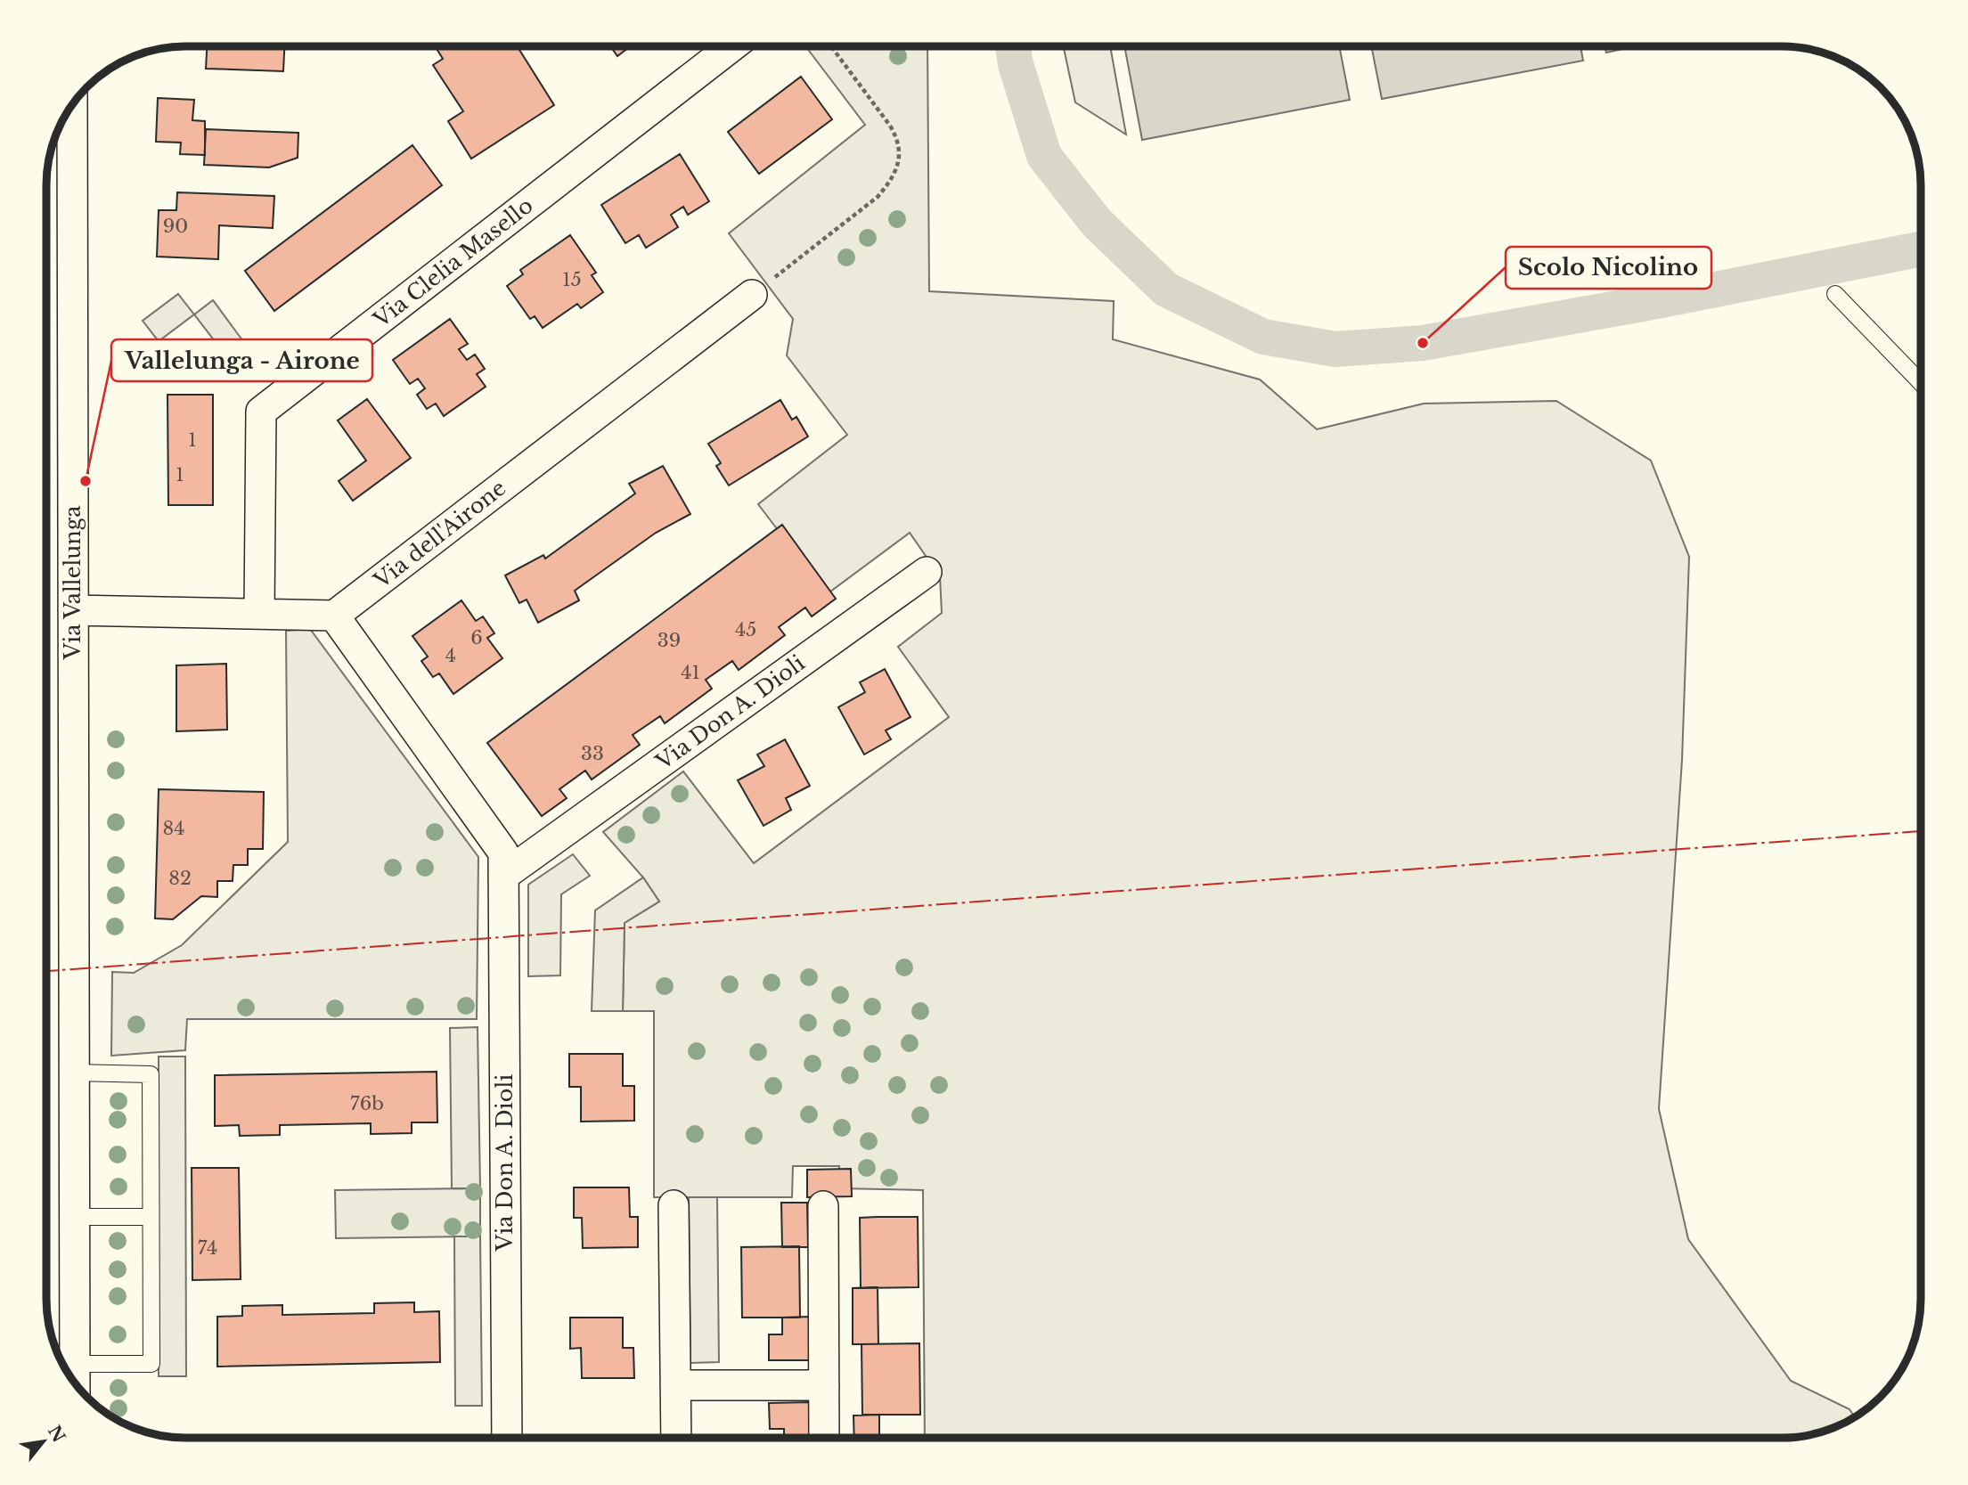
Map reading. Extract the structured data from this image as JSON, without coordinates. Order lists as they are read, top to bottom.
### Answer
{
  "streets": {
    "street": [
      "Via Clelia Masello",
      "Via dell'Airone",
      "Via Vallelunga",
      "Via Don A. Dioli"
    ]
  },
  "crossings": [
    ["Via dell'Airone", "Via Don A. Dioli"]
  ],
  "places": ["Scolo Nicolino", "Vallelunga - Airone"],
  "house_numbers": [
    "90",
    "15",
    "1",
    "1",
    "45",
    "6",
    "39",
    "4",
    "41",
    "33",
    "84",
    "82",
    "76b",
    "74"
  ],
  "north": "top right"
}
